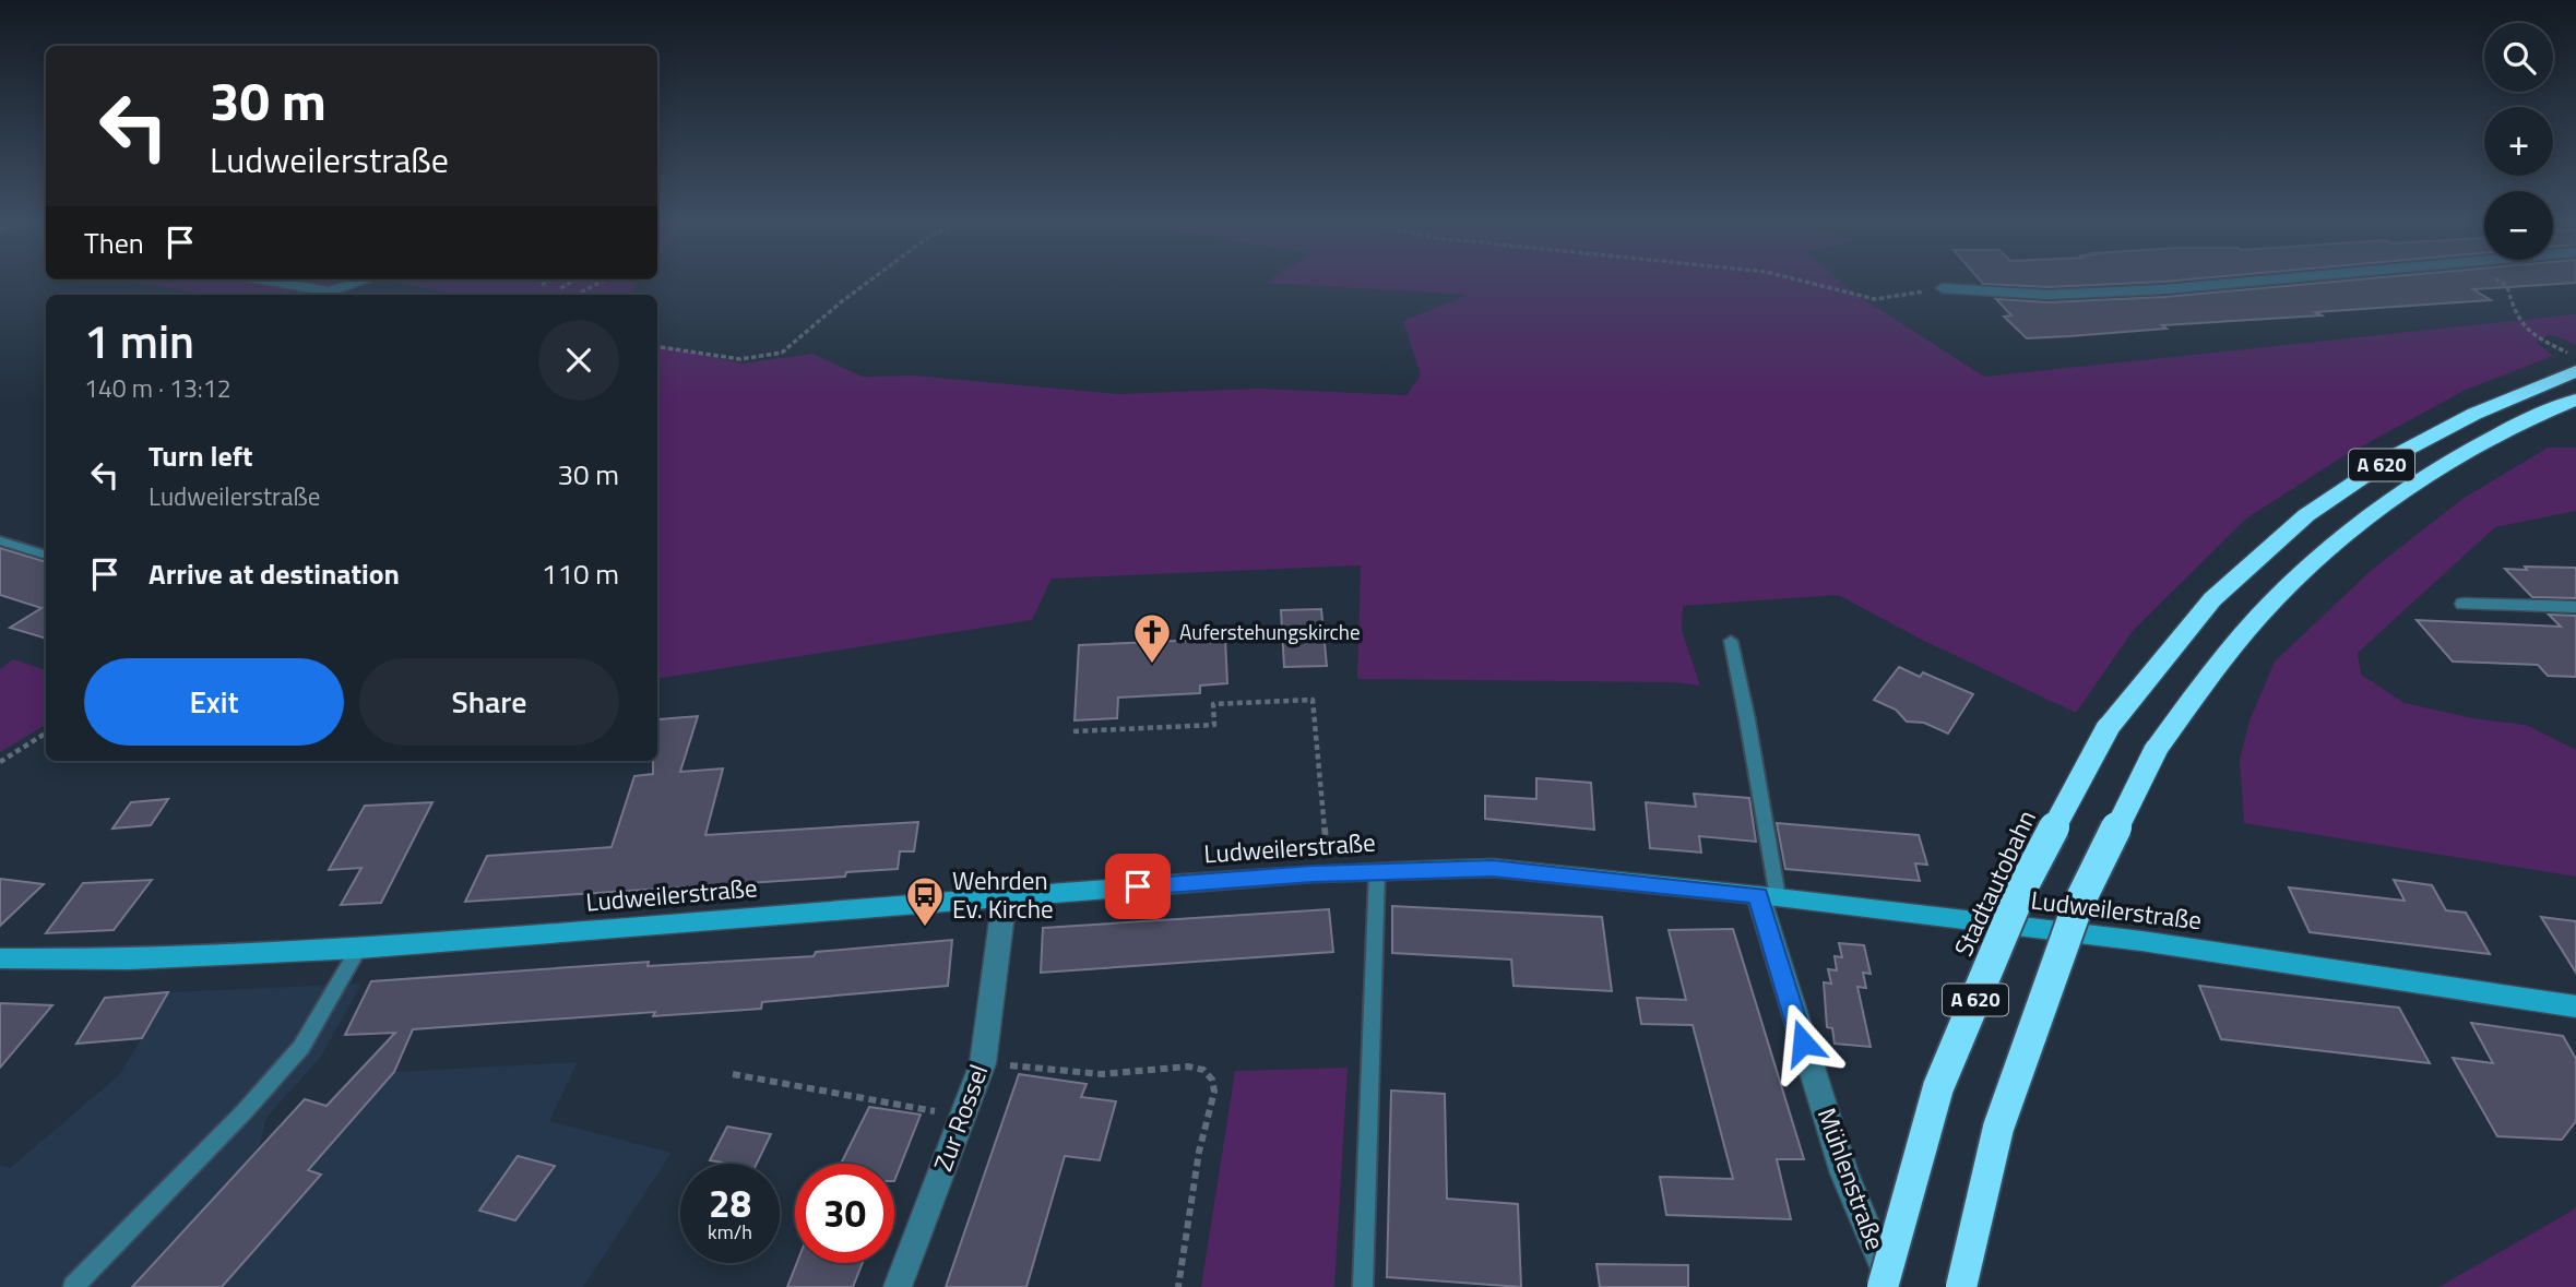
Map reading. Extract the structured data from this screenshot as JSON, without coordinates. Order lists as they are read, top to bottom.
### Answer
{
  "streets": {
    "highway": ["A 620", "Stadtautobahn"],
    "main road": ["Ludweilerstraße"],
    "street": ["Zur Rossel", "Mühlenstraße"]
  },
  "crossings": [
    ["Ludweilerstraße", "Zur Rossel"],
    ["Ludweilerstraße", "Mühlenstraße"]
  ],
  "places": {
    "church": ["Auferstehungskirche"],
    "bus stop": ["Wehrden Ev. Kirche"]
  },
  "page": {
    "map_buttons": ["+", "−"],
    "turn": ["30 m", "Ludweilerstraße"],
    "then": "Then",
    "heading": ["1 min", "140 m · 13:12"],
    "list": [
      {
        "name": "Turn left",
        "note": "Ludweilerstraße",
        "value": "30 m"
      },
      {
        "name": "Arrive at destination",
        "value": "110 m"
      }
    ],
    "buttons": ["Exit", "Share"],
    "speed": "28 km/h",
    "limit": "30"
  }
}
